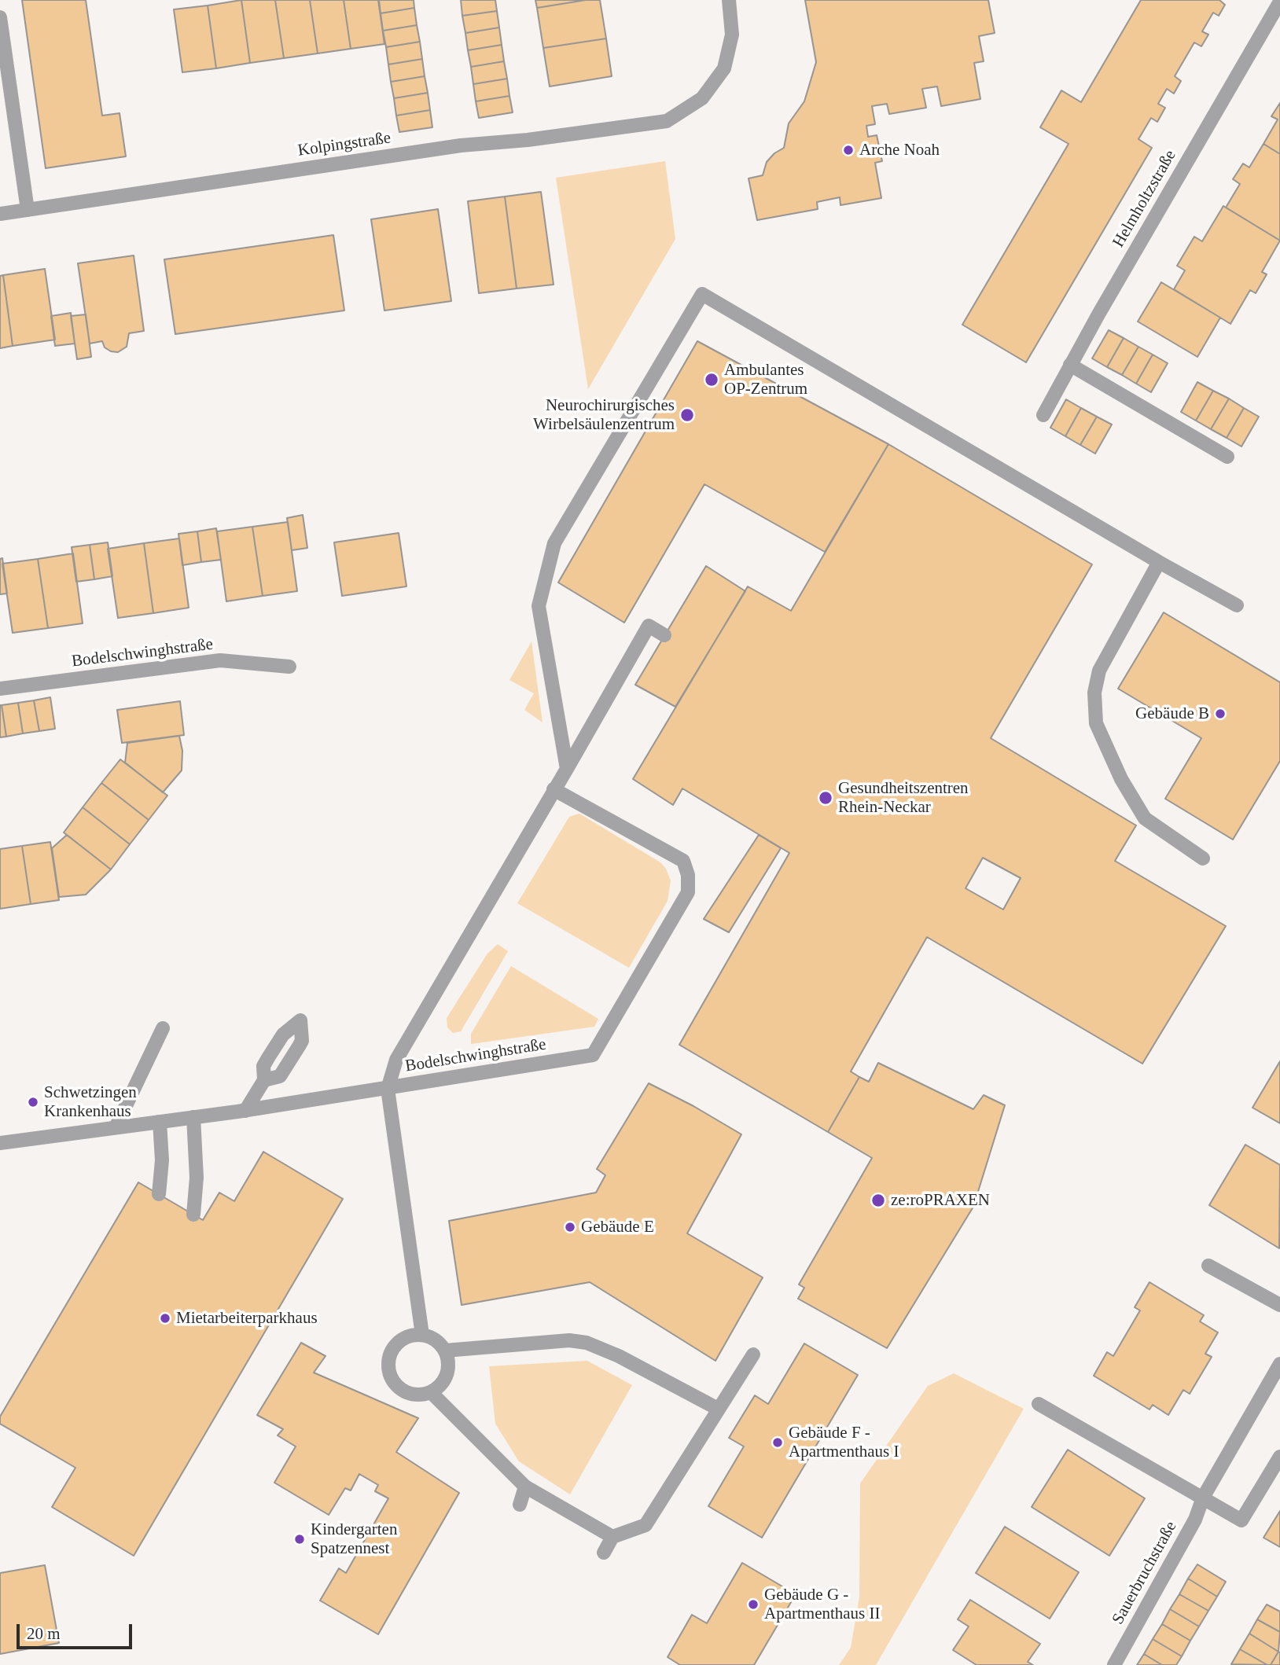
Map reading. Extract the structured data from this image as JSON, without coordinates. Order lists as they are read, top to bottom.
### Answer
{
  "streets": {
    "street": [
      "Kolpingstraße",
      "Helmholtzstraße",
      "Bodelschwinghstraße",
      "Sauerbruchstraße"
    ]
  },
  "places": [
    "Arche Noah",
    "Ambulantes OP-Zentrum",
    "Neurochirurgisches Wirbelsäulenzentrum",
    "Gebäude B",
    "Gesundheitszentren Rhein-Neckar",
    "Schwetzingen Krankenhaus",
    "ze:roPRAXEN",
    "Gebäude E",
    "Mietarbeiterparkhaus",
    "Gebäude F - Apartmenthaus I",
    "Kindergarten Spatzennest",
    "Gebäude G - Apartmenthaus II"
  ],
  "scale_bar": "20 m"
}
